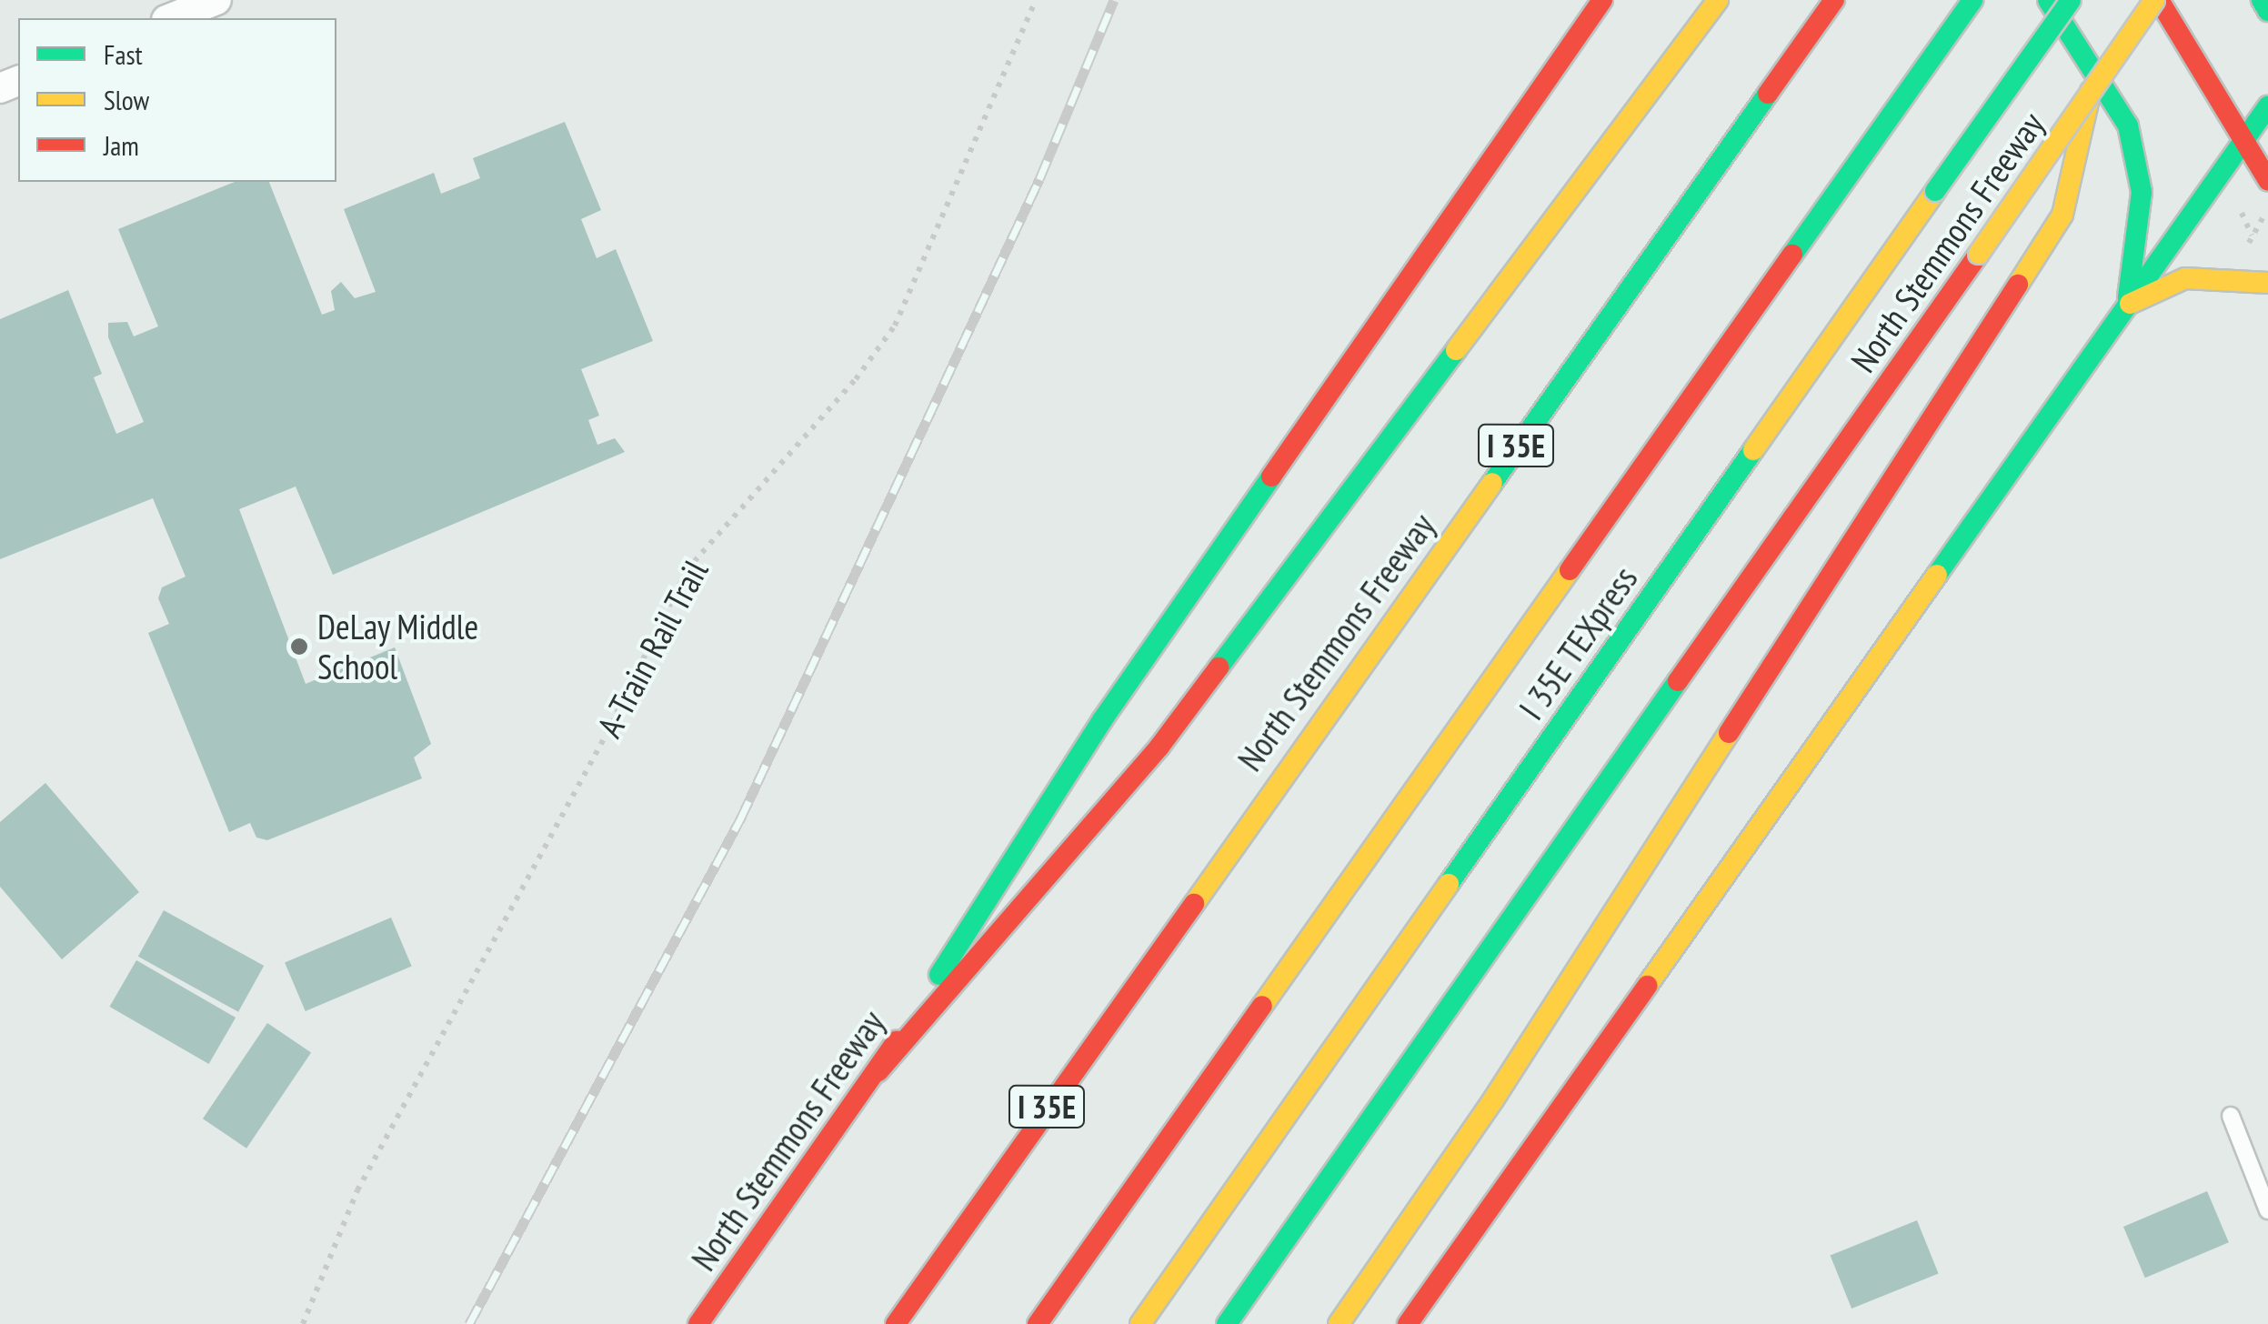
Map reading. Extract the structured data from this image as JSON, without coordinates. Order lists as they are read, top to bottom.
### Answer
{
  "streets": {
    "main road": ["North Stemmons Freeway", "I 35E", "I 35E TEXpress"],
    "path": ["A-Train Rail Trail"]
  },
  "places": ["DeLay Middle School"],
  "legend": ["Fast", "Slow", "Jam"]
}
